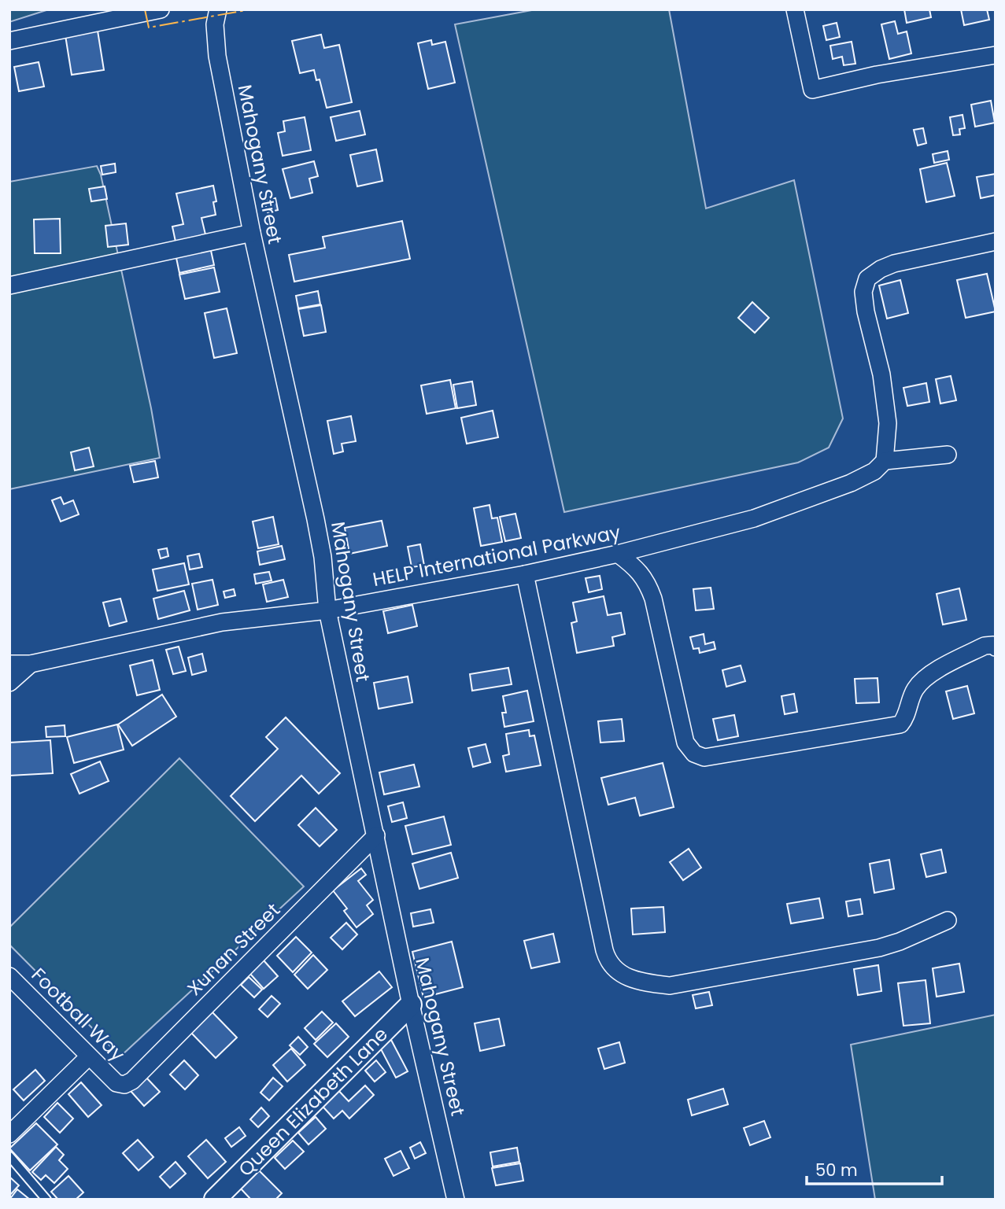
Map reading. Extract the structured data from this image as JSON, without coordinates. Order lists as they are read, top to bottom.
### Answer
{
  "streets": {
    "street": [
      "Mahogany Street",
      "HELP International Parkway",
      "Xunan Street",
      "Football Way",
      "Queen Elizabeth Lane"
    ]
  },
  "crossings": [
    ["Mahogany Street", "HELP International Parkway"],
    ["Mahogany Street", "Xunan Street"],
    ["Mahogany Street", "Queen Elizabeth Lane"],
    ["Xunan Street", "Football Way"]
  ],
  "scale_bar": "50 m"
}
